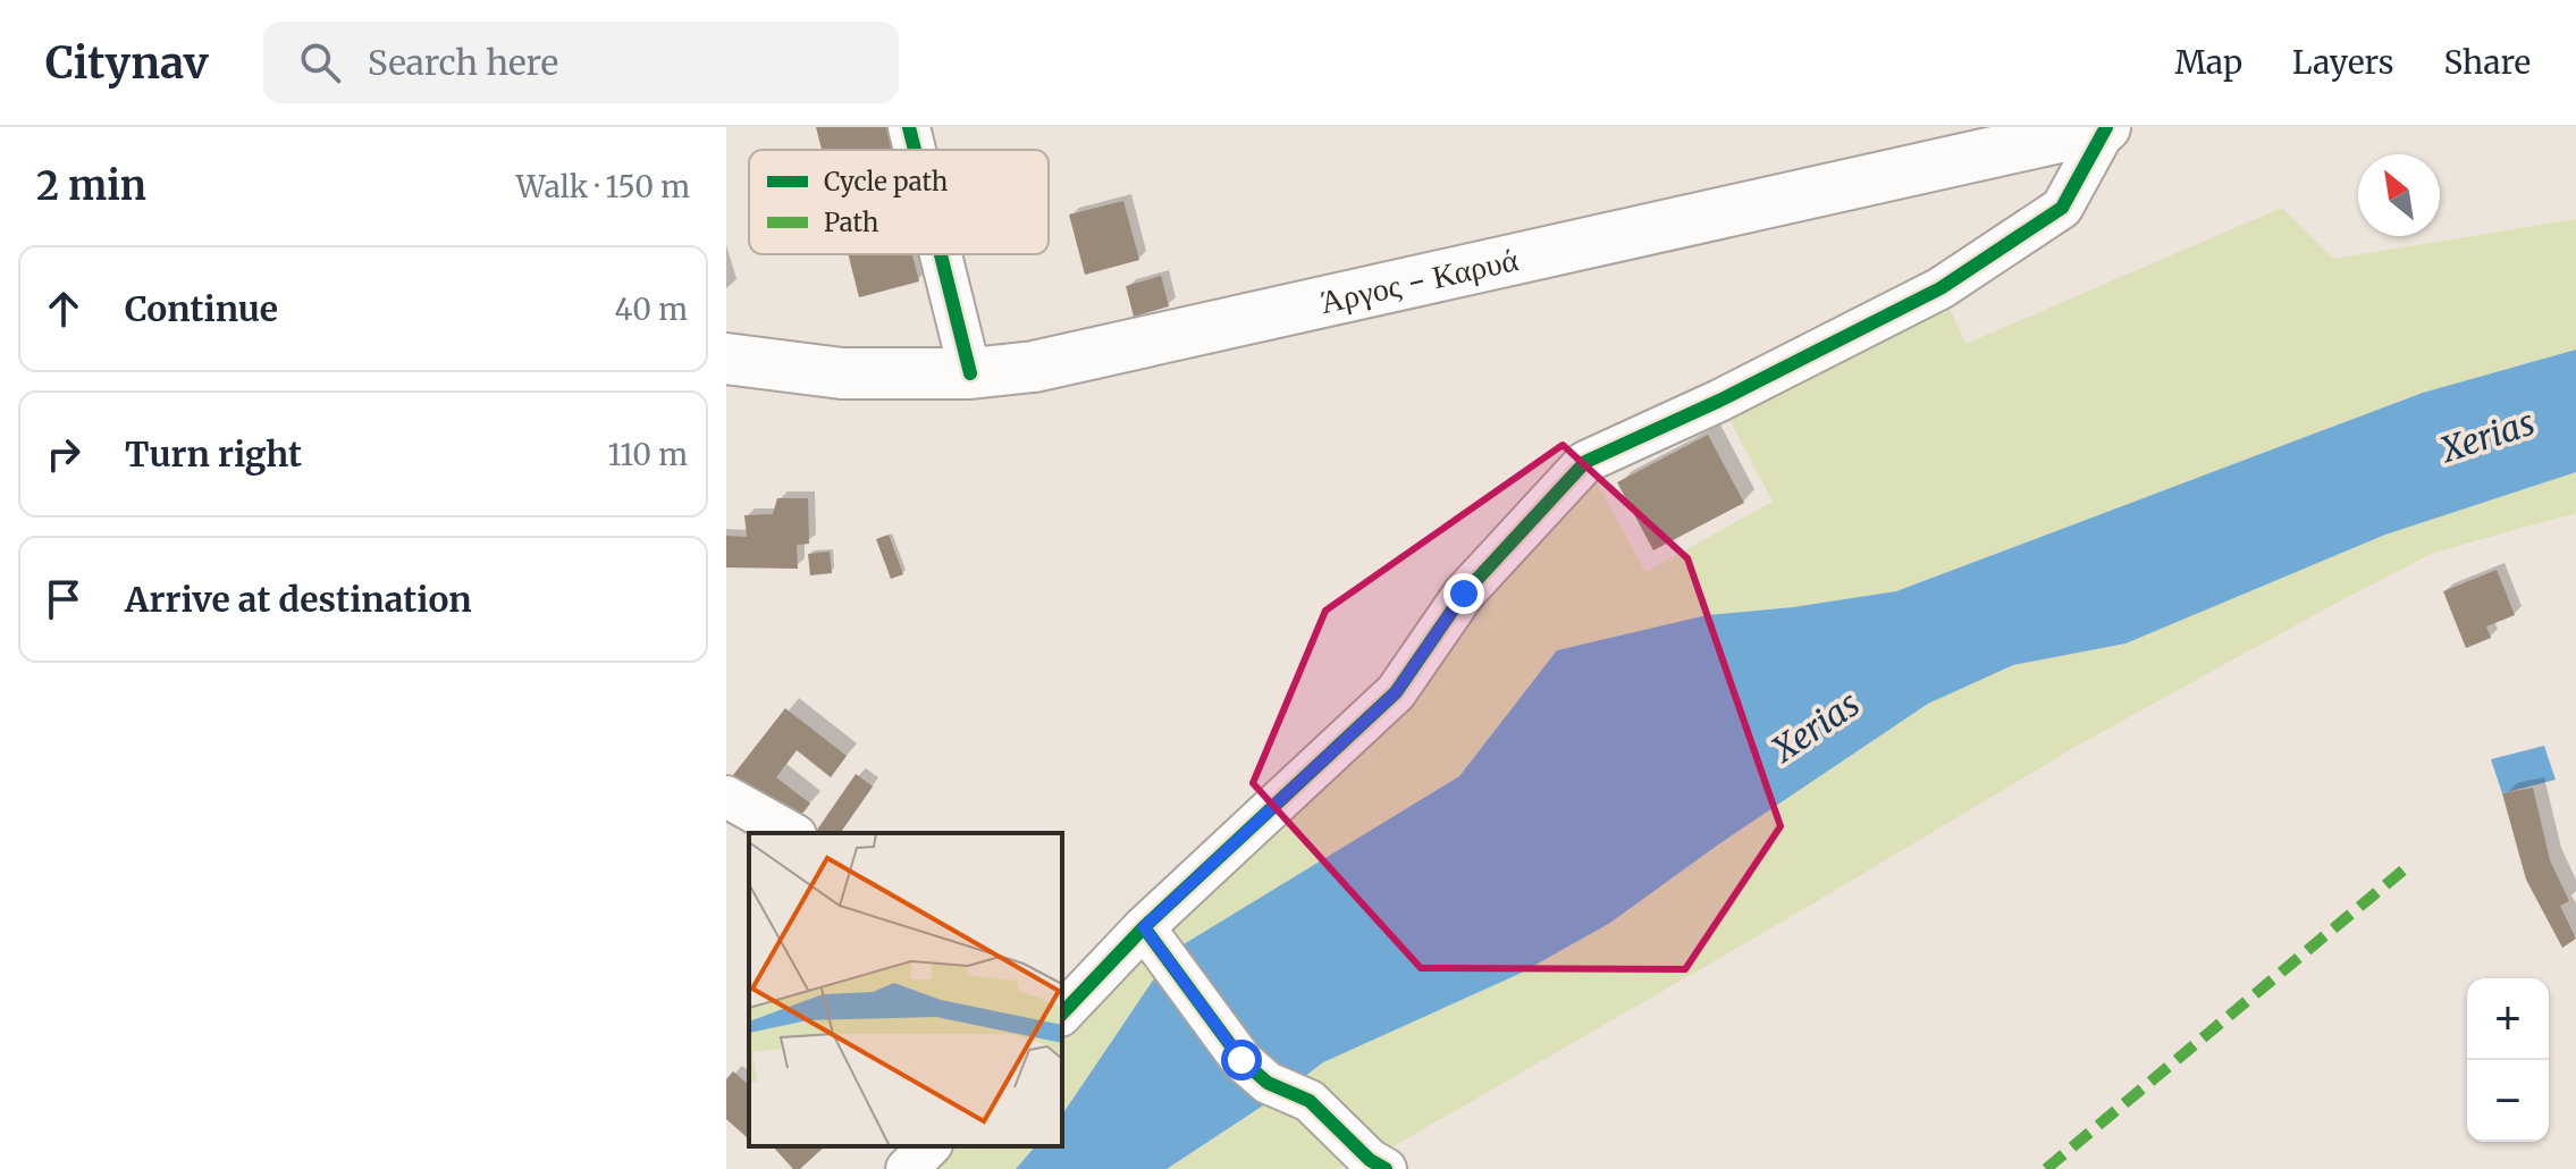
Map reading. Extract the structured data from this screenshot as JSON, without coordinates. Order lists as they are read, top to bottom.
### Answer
{
  "streets": {
    "main road": ["Άργος - Καρυά"]
  },
  "water": ["Xerias"],
  "legend": ["Cycle path", "Path"],
  "north": "top left",
  "page": {
    "header": "Citynav",
    "search": "Search here",
    "nav": ["Map", "Layers", "Share"],
    "heading": ["2 min", "Walk · 150 m"],
    "list": [
      ["Continue", "40 m"],
      ["Turn right", "110 m"],
      "Arrive at destination"
    ],
    "map_buttons": ["+", "−"]
  }
}
